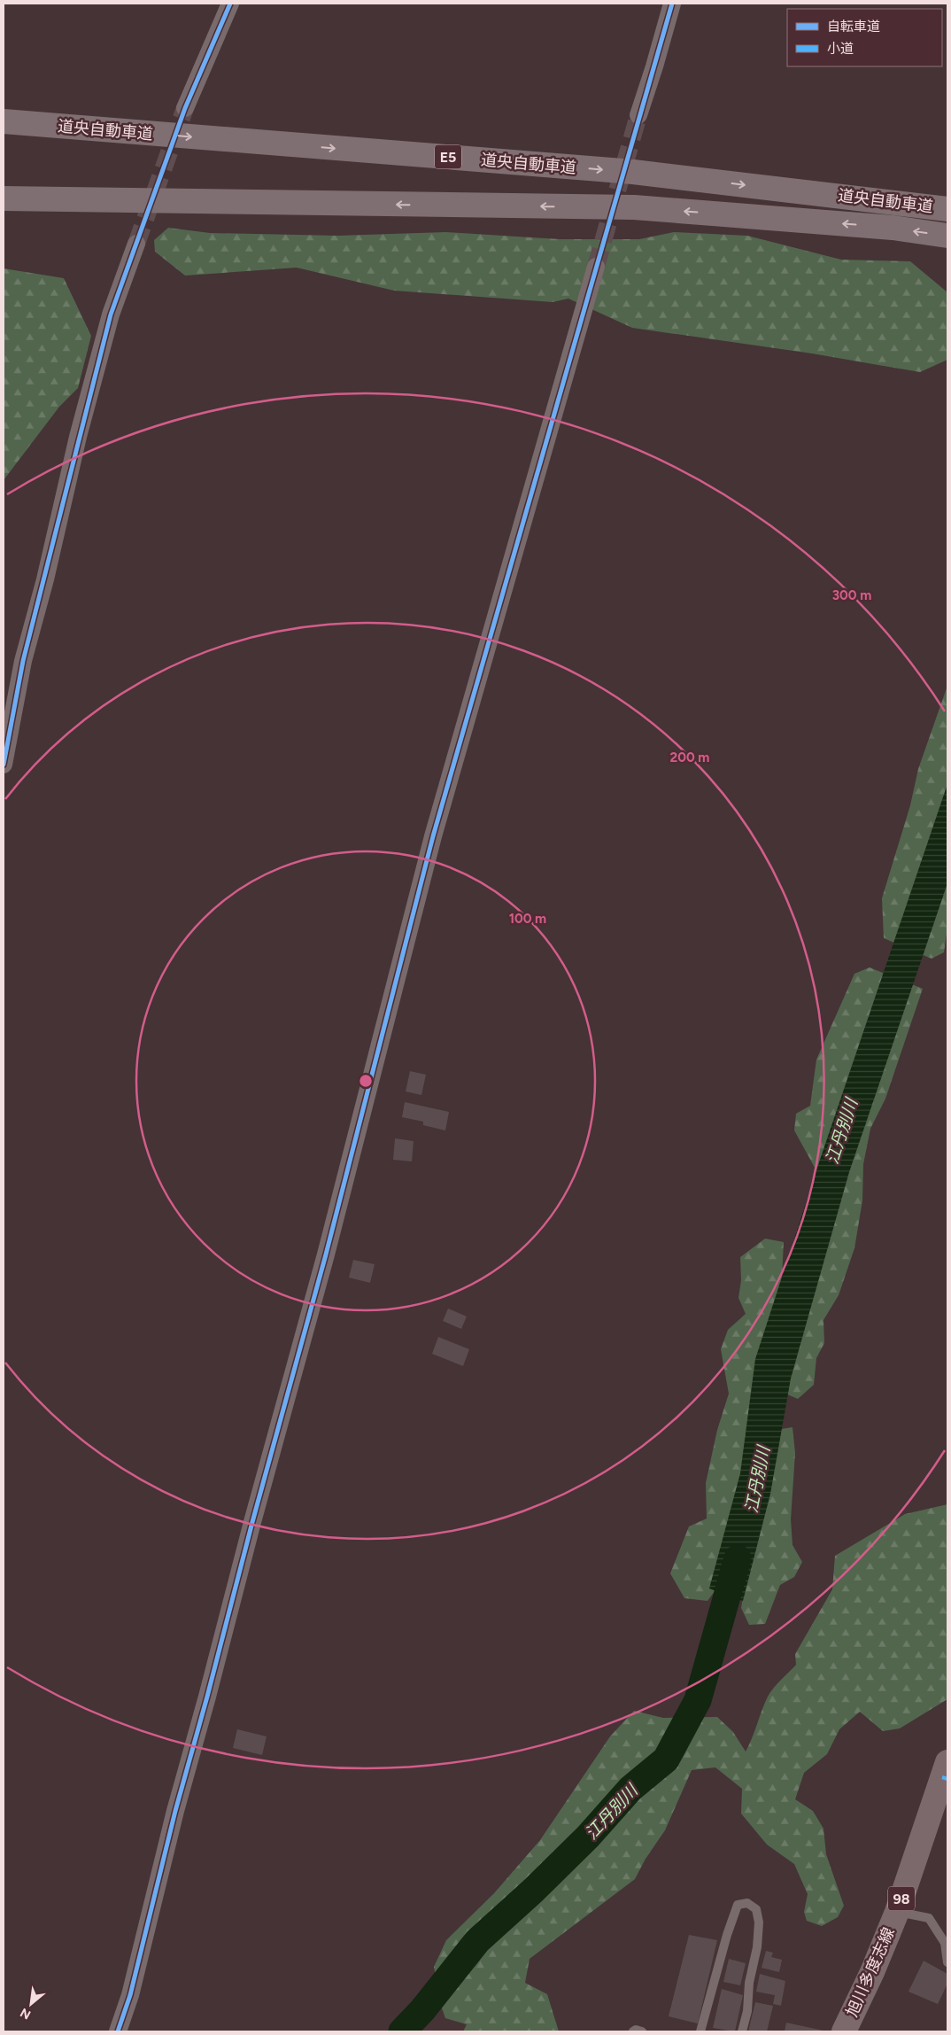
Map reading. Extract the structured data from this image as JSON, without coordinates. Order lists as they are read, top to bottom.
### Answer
{
  "streets": {
    "highway": ["道央自動車道", "E5"],
    "main road": ["98", "旭川多度志線"]
  },
  "water": ["江丹別川"],
  "legend": ["自転車道", "小道"],
  "north": "bottom left",
  "rings": ["300 m", "200 m", "100 m"]
}
